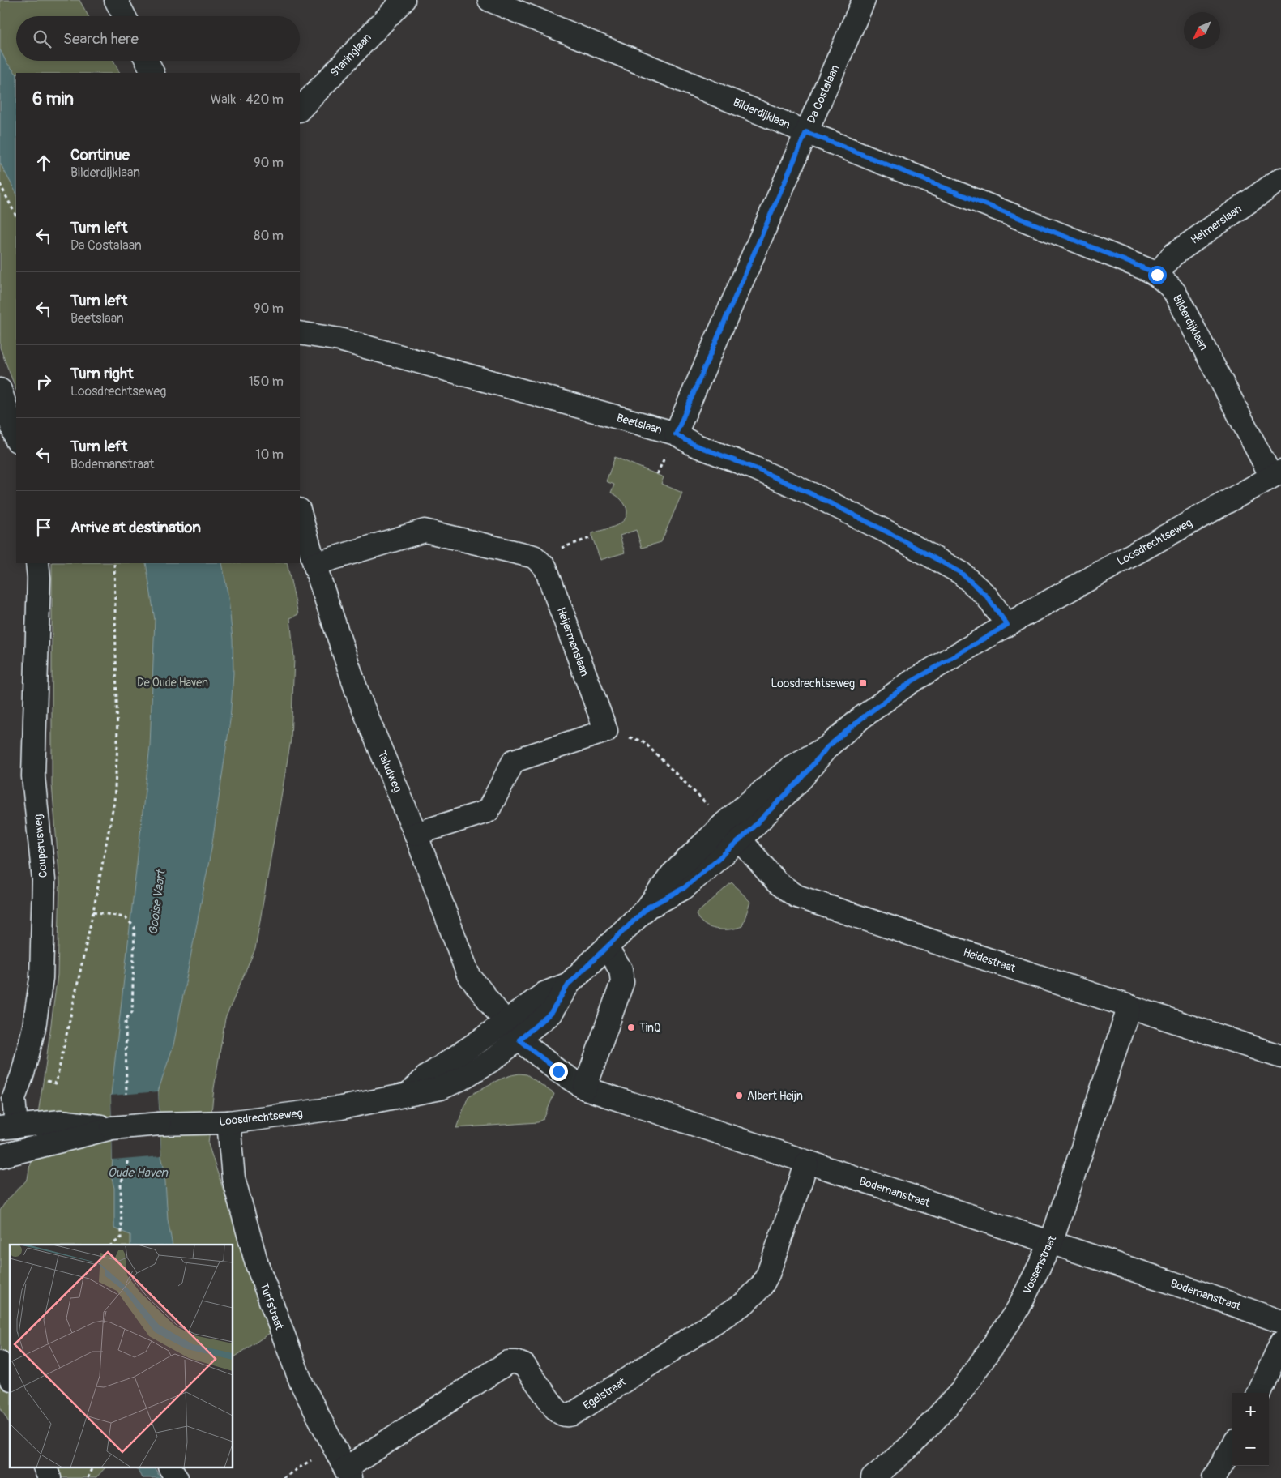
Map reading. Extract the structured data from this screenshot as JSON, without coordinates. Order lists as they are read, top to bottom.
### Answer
{
  "streets": {
    "street": [
      "Staringlaan",
      "Da Costalaan",
      "Bilderdijklaan",
      "Helmerslaan",
      "Beetslaan",
      "Loosdrechtseweg",
      "Heijermanslaan",
      "Taludweg",
      "Couperusweg",
      "Heidestraat",
      "Bodemanstraat",
      "Vossenstraat",
      "Turfstraat",
      "Egelstraat"
    ]
  },
  "crossings": [
    ["Da Costalaan", "Bilderdijklaan"],
    ["Da Costalaan", "Beetslaan"],
    ["Bilderdijklaan", "Helmerslaan"],
    ["Bilderdijklaan", "Loosdrechtseweg"],
    ["Beetslaan", "Loosdrechtseweg"],
    ["Loosdrechtseweg", "Taludweg"],
    ["Loosdrechtseweg", "Couperusweg"],
    ["Loosdrechtseweg", "Heidestraat"],
    ["Loosdrechtseweg", "Bodemanstraat"],
    ["Loosdrechtseweg", "Turfstraat"],
    ["Heijermanslaan", "Taludweg"],
    ["Taludweg", "Bodemanstraat"],
    ["Heidestraat", "Vossenstraat"],
    ["Bodemanstraat", "Vossenstraat"],
    ["Bodemanstraat", "Egelstraat"],
    ["Turfstraat", "Egelstraat"]
  ],
  "water": ["Gooise Vaart", "Oude Haven"],
  "parks": ["De Oude Haven"],
  "places": {
    "transit": ["Loosdrechtseweg"],
    "other": ["TinQ", "Albert Heijn"]
  },
  "north": "bottom left",
  "page": {
    "search": "Search here",
    "heading": ["6 min", "Walk · 420 m"],
    "list": [
      ["Continue", "Bilderdijklaan", "90 m"],
      ["Turn left", "Da Costalaan", "80 m"],
      ["Turn left", "Beetslaan", "90 m"],
      ["Turn right", "Loosdrechtseweg", "150 m"],
      ["Turn left", "Bodemanstraat", "10 m"],
      "Arrive at destination"
    ],
    "map_buttons": ["+", "−"]
  }
}
